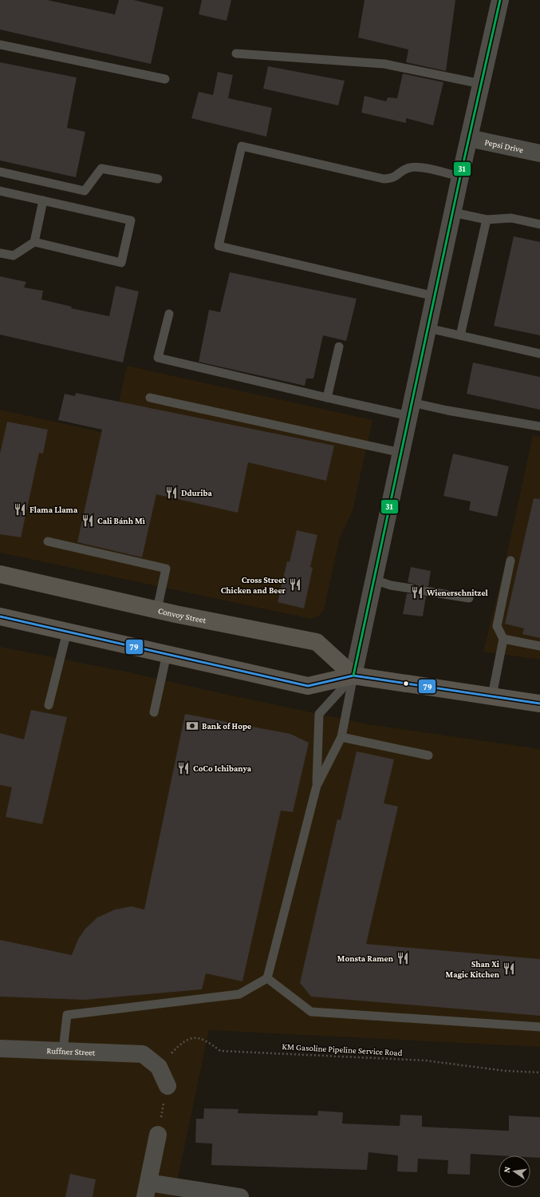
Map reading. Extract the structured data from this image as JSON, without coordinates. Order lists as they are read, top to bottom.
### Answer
{
  "streets": {
    "main road": ["Convoy Street"],
    "street": ["Pepsi Drive", "Ruffner Street"],
    "path": ["KM Gasoline Pipeline Service Road"]
  },
  "crossings": [
    ["KM Gasoline Pipeline Service Road", "Ruffner Street"]
  ],
  "places": {
    "restaurant": [
      "Dduriba",
      "Flama Llama",
      "Cali Bánh Mì",
      "Cross Street Chicken and Beer",
      "Wienerschnitzel",
      "CoCo Ichibanya",
      "Monsta Ramen",
      "Shan Xi Magic Kitchen"
    ],
    "bank": ["Bank of Hope"]
  },
  "lines": ["transit line 31", "transit line 79"],
  "north": "left"
}
